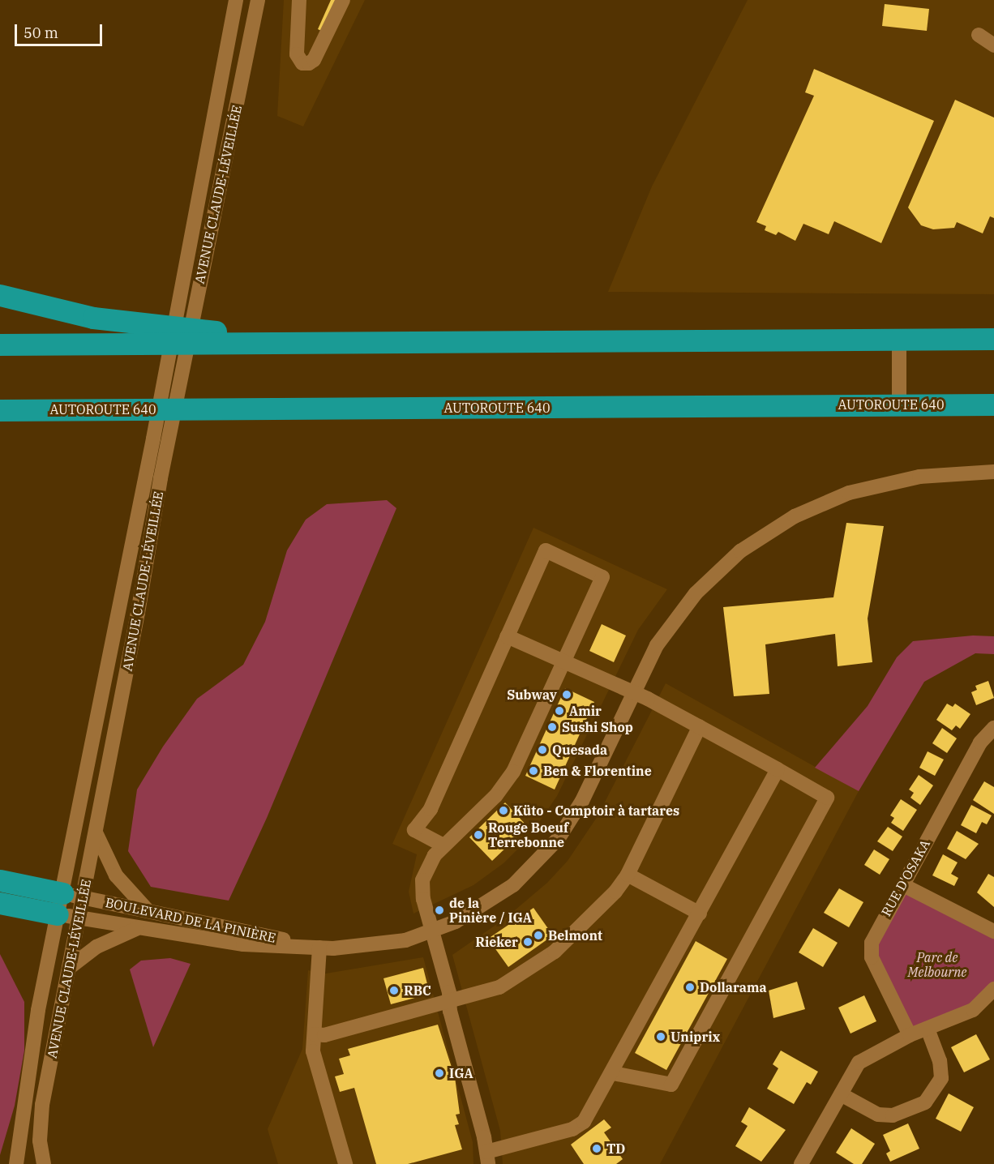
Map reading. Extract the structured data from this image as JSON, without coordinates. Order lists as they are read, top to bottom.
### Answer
{
  "streets": {
    "highway": ["AUTOROUTE 640"],
    "street": ["AVENUE CLAUDE-LÉVEILLÉE", "RUE D'OSAKA", "BOULEVARD DE LA PINIÈRE"]
  },
  "crossings": [
    ["AVENUE CLAUDE-LÉVEILLÉE", "BOULEVARD DE LA PINIÈRE"]
  ],
  "parks": ["Parc de Melbourne"],
  "places": [
    "Subway",
    "Amir",
    "Sushi Shop",
    "Quesada",
    "Ben & Florentine",
    "Küto - Comptoir à tartares",
    "Rouge Boeuf Terrebonne",
    "de la Pinière / IGA",
    "Belmont",
    "Rieker",
    "Dollarama",
    "RBC",
    "Uniprix",
    "IGA",
    "TD"
  ],
  "scale_bar": "50 m"
}
